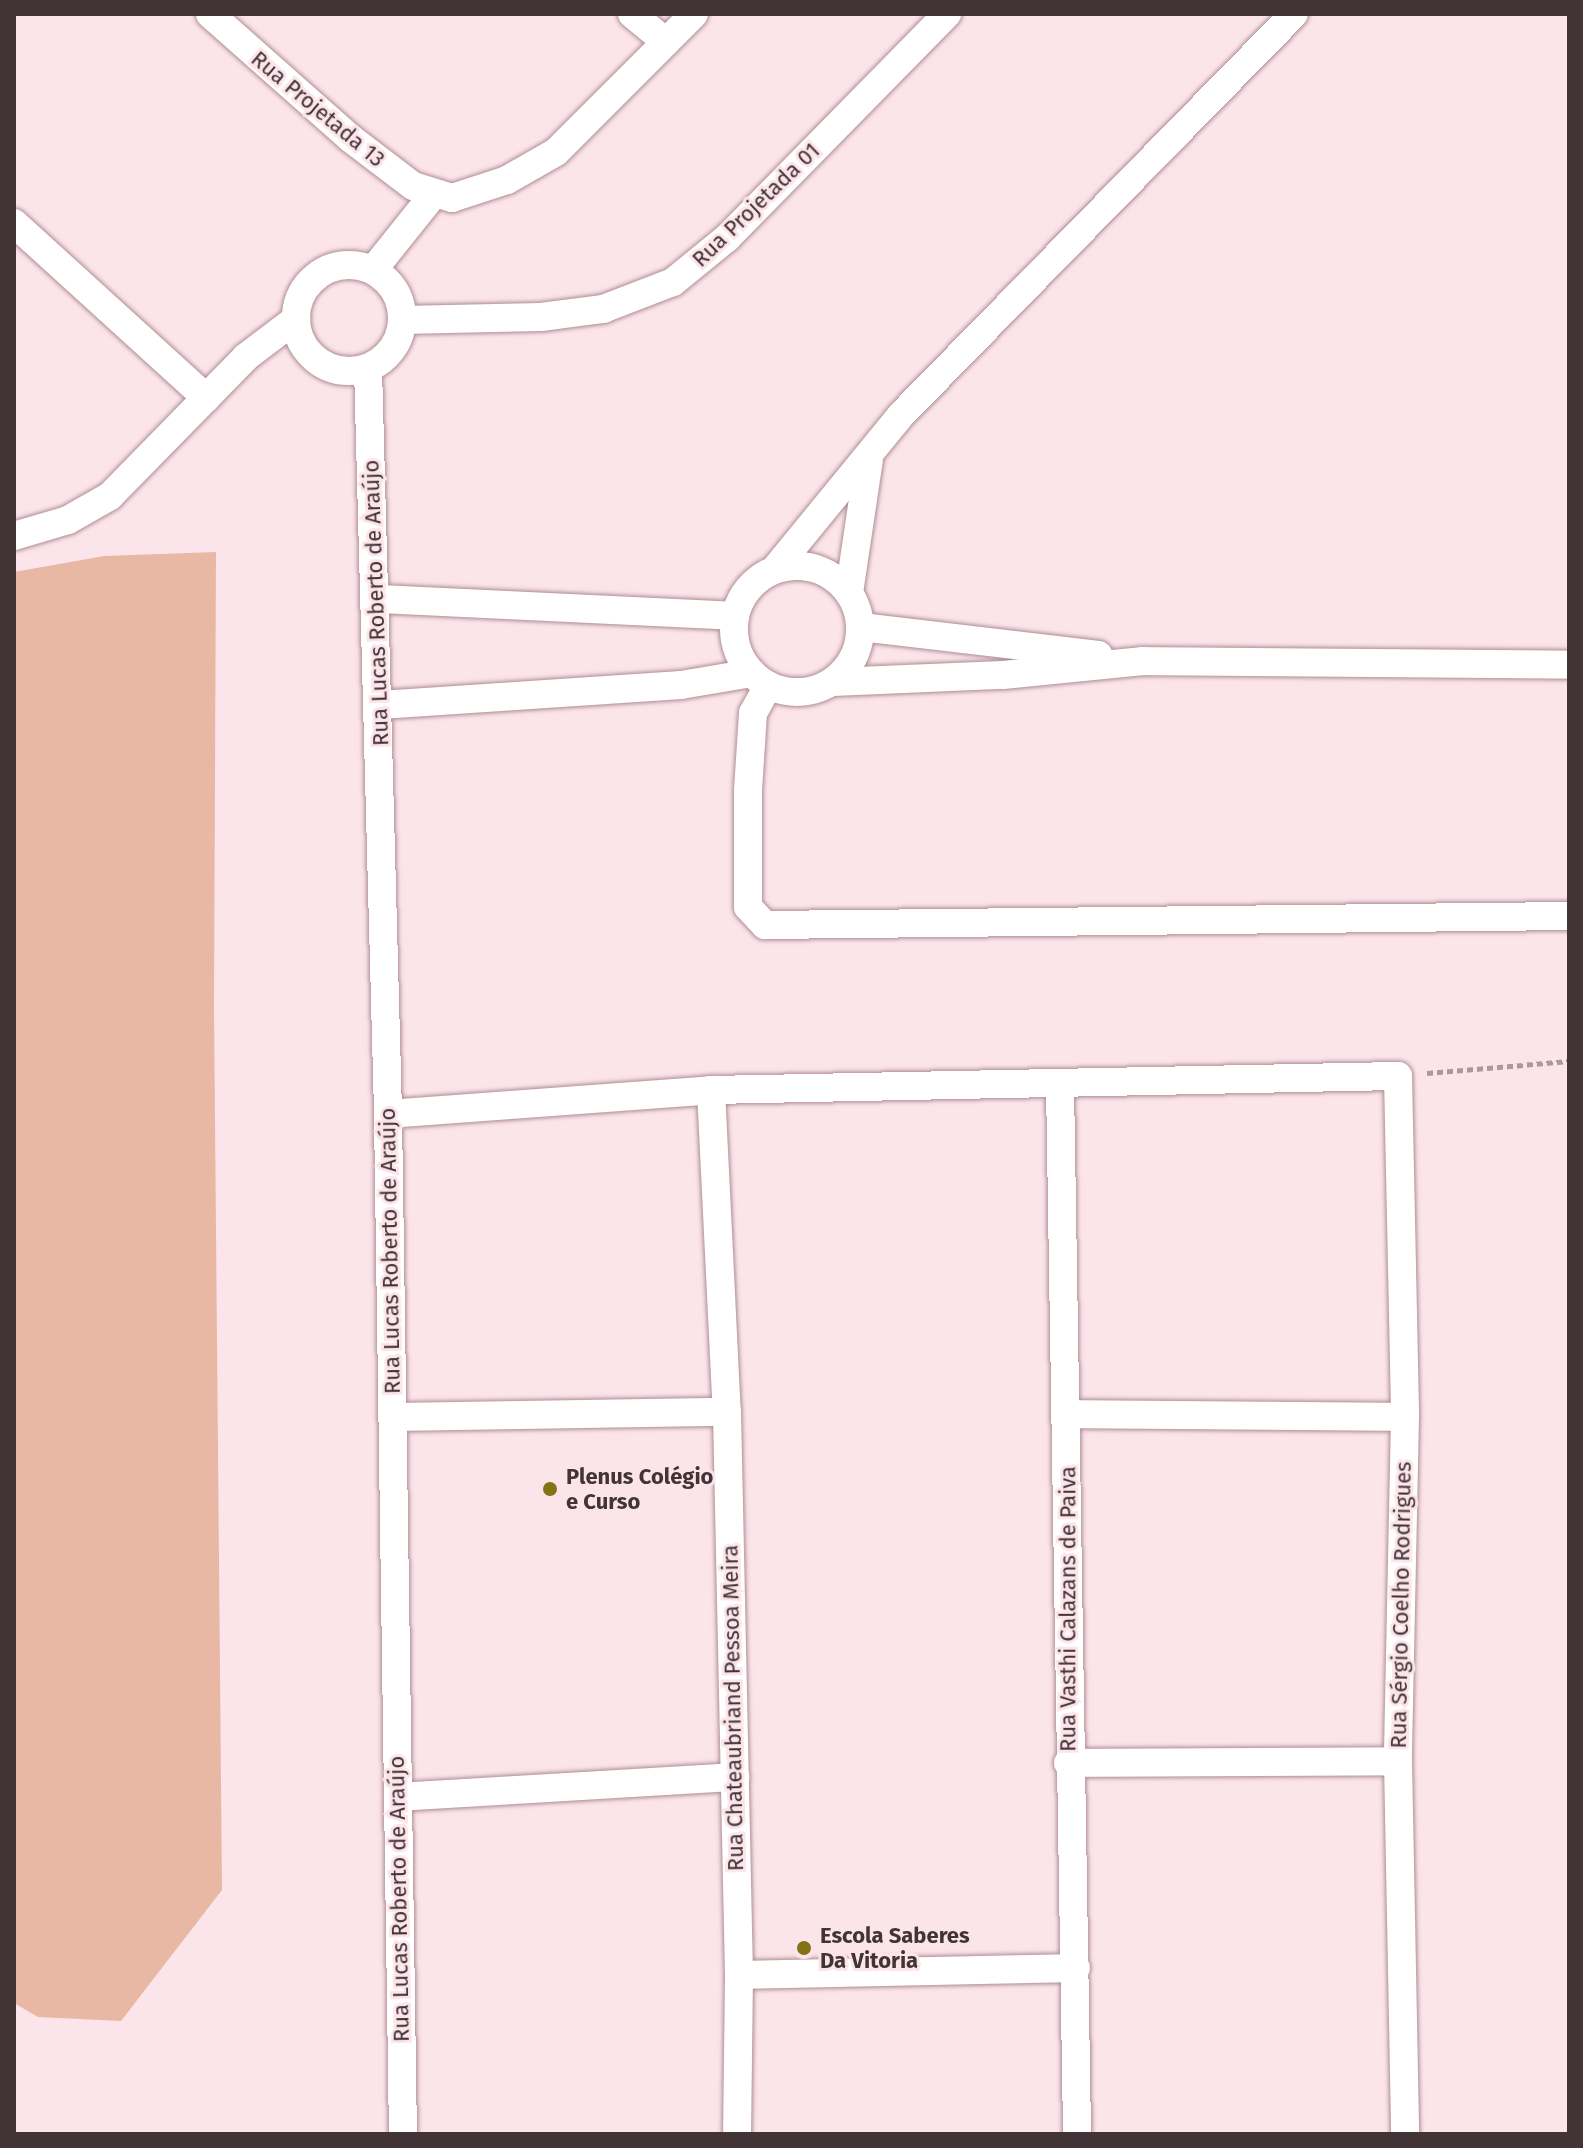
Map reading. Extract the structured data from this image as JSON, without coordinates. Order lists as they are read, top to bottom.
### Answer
{
  "streets": {
    "street": [
      "Rua Projetada 13",
      "Rua Projetada 01",
      "Rua Lucas Roberto de Araújo",
      "Rua Sérgio Coelho Rodrigues",
      "Rua Vasthi Calazans de Paiva",
      "Rua Chateaubriand Pessoa Meira"
    ]
  },
  "crossings": [
    ["Rua Projetada 01", "Rua Lucas Roberto de Araújo"]
  ],
  "places": ["Plenus Colégio e Curso", "Escola Saberes Da Vitoria"]
}
